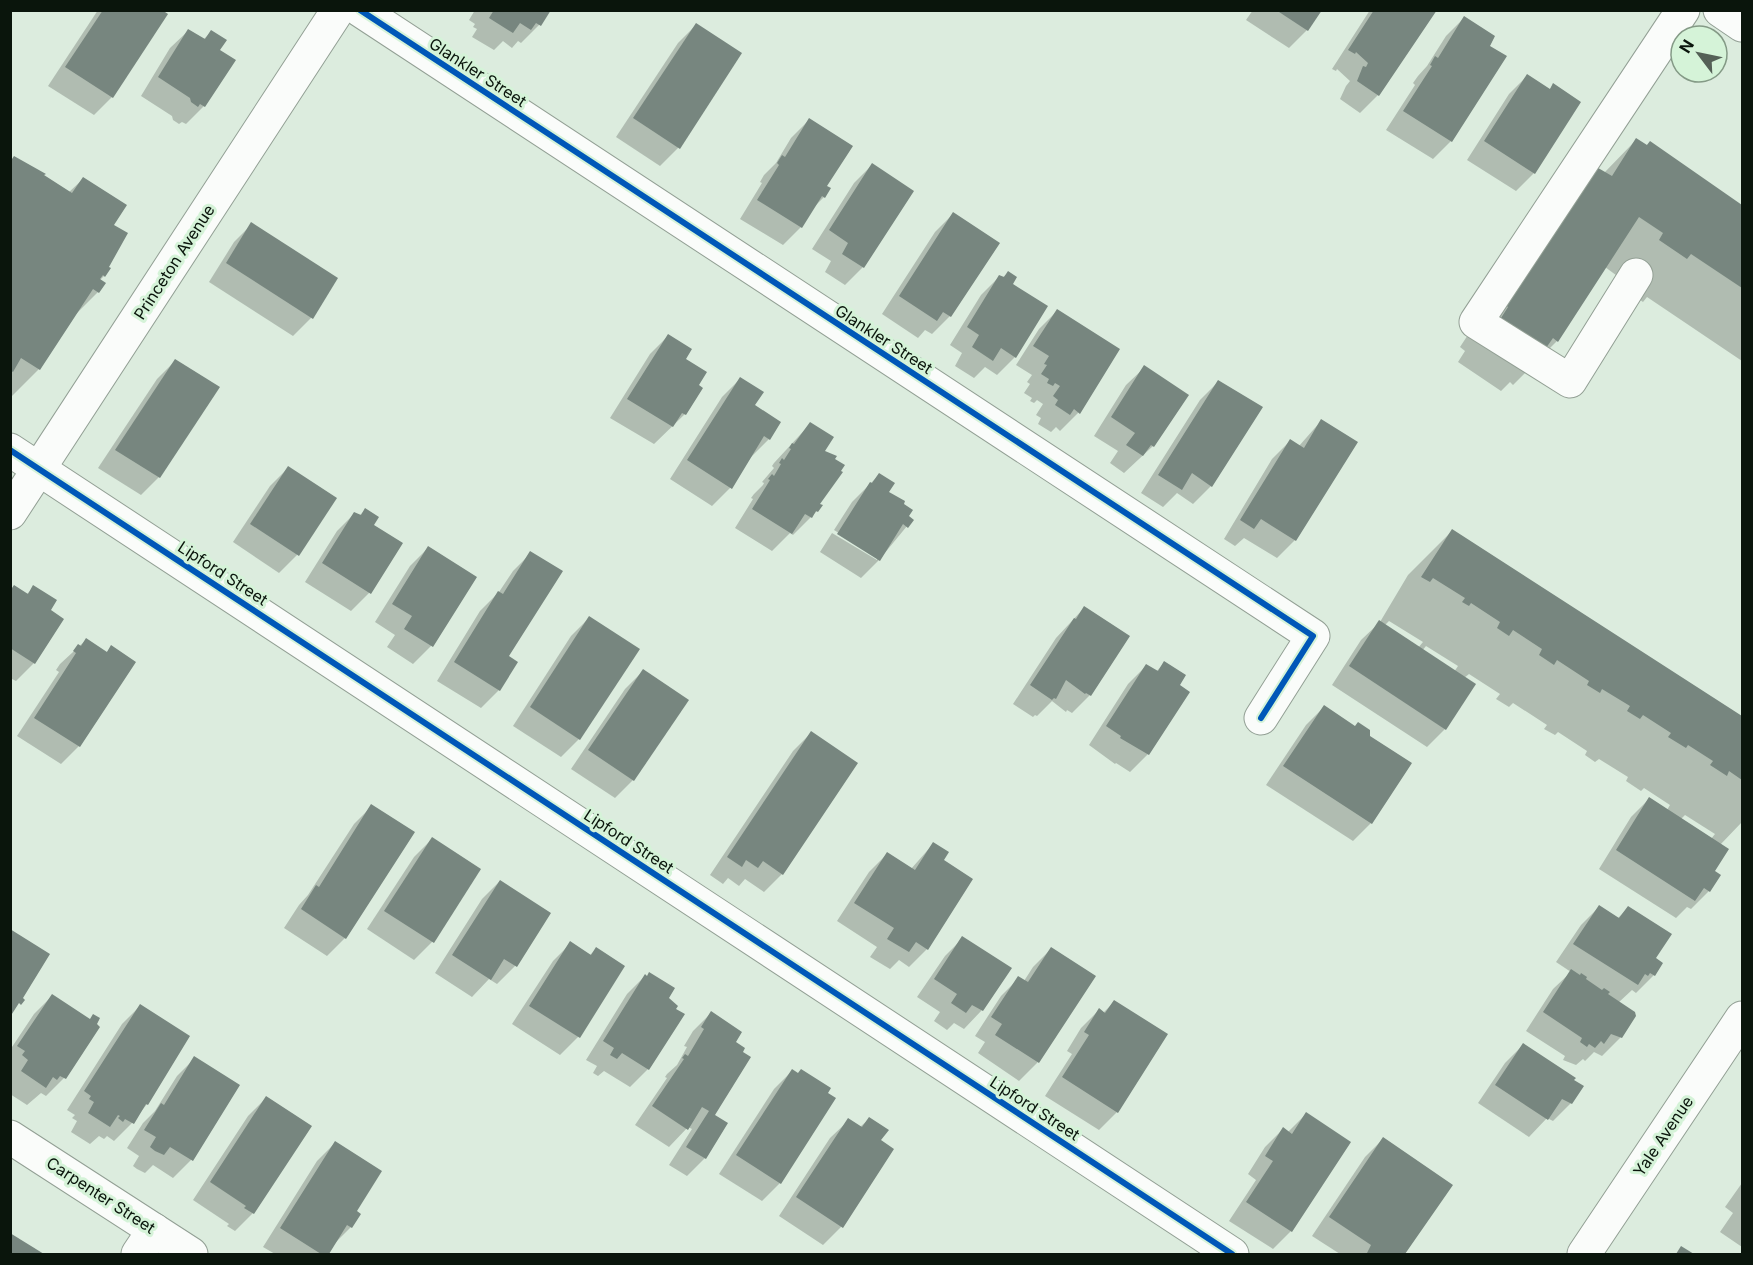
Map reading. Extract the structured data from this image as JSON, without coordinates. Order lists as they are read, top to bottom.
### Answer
{
  "streets": {
    "street": [
      "Glankler Street",
      "Princeton Avenue",
      "Lipford Street",
      "Yale Avenue",
      "Carpenter Street"
    ]
  },
  "crossings": [
    ["Princeton Avenue", "Lipford Street"]
  ],
  "north": "top left"
}
